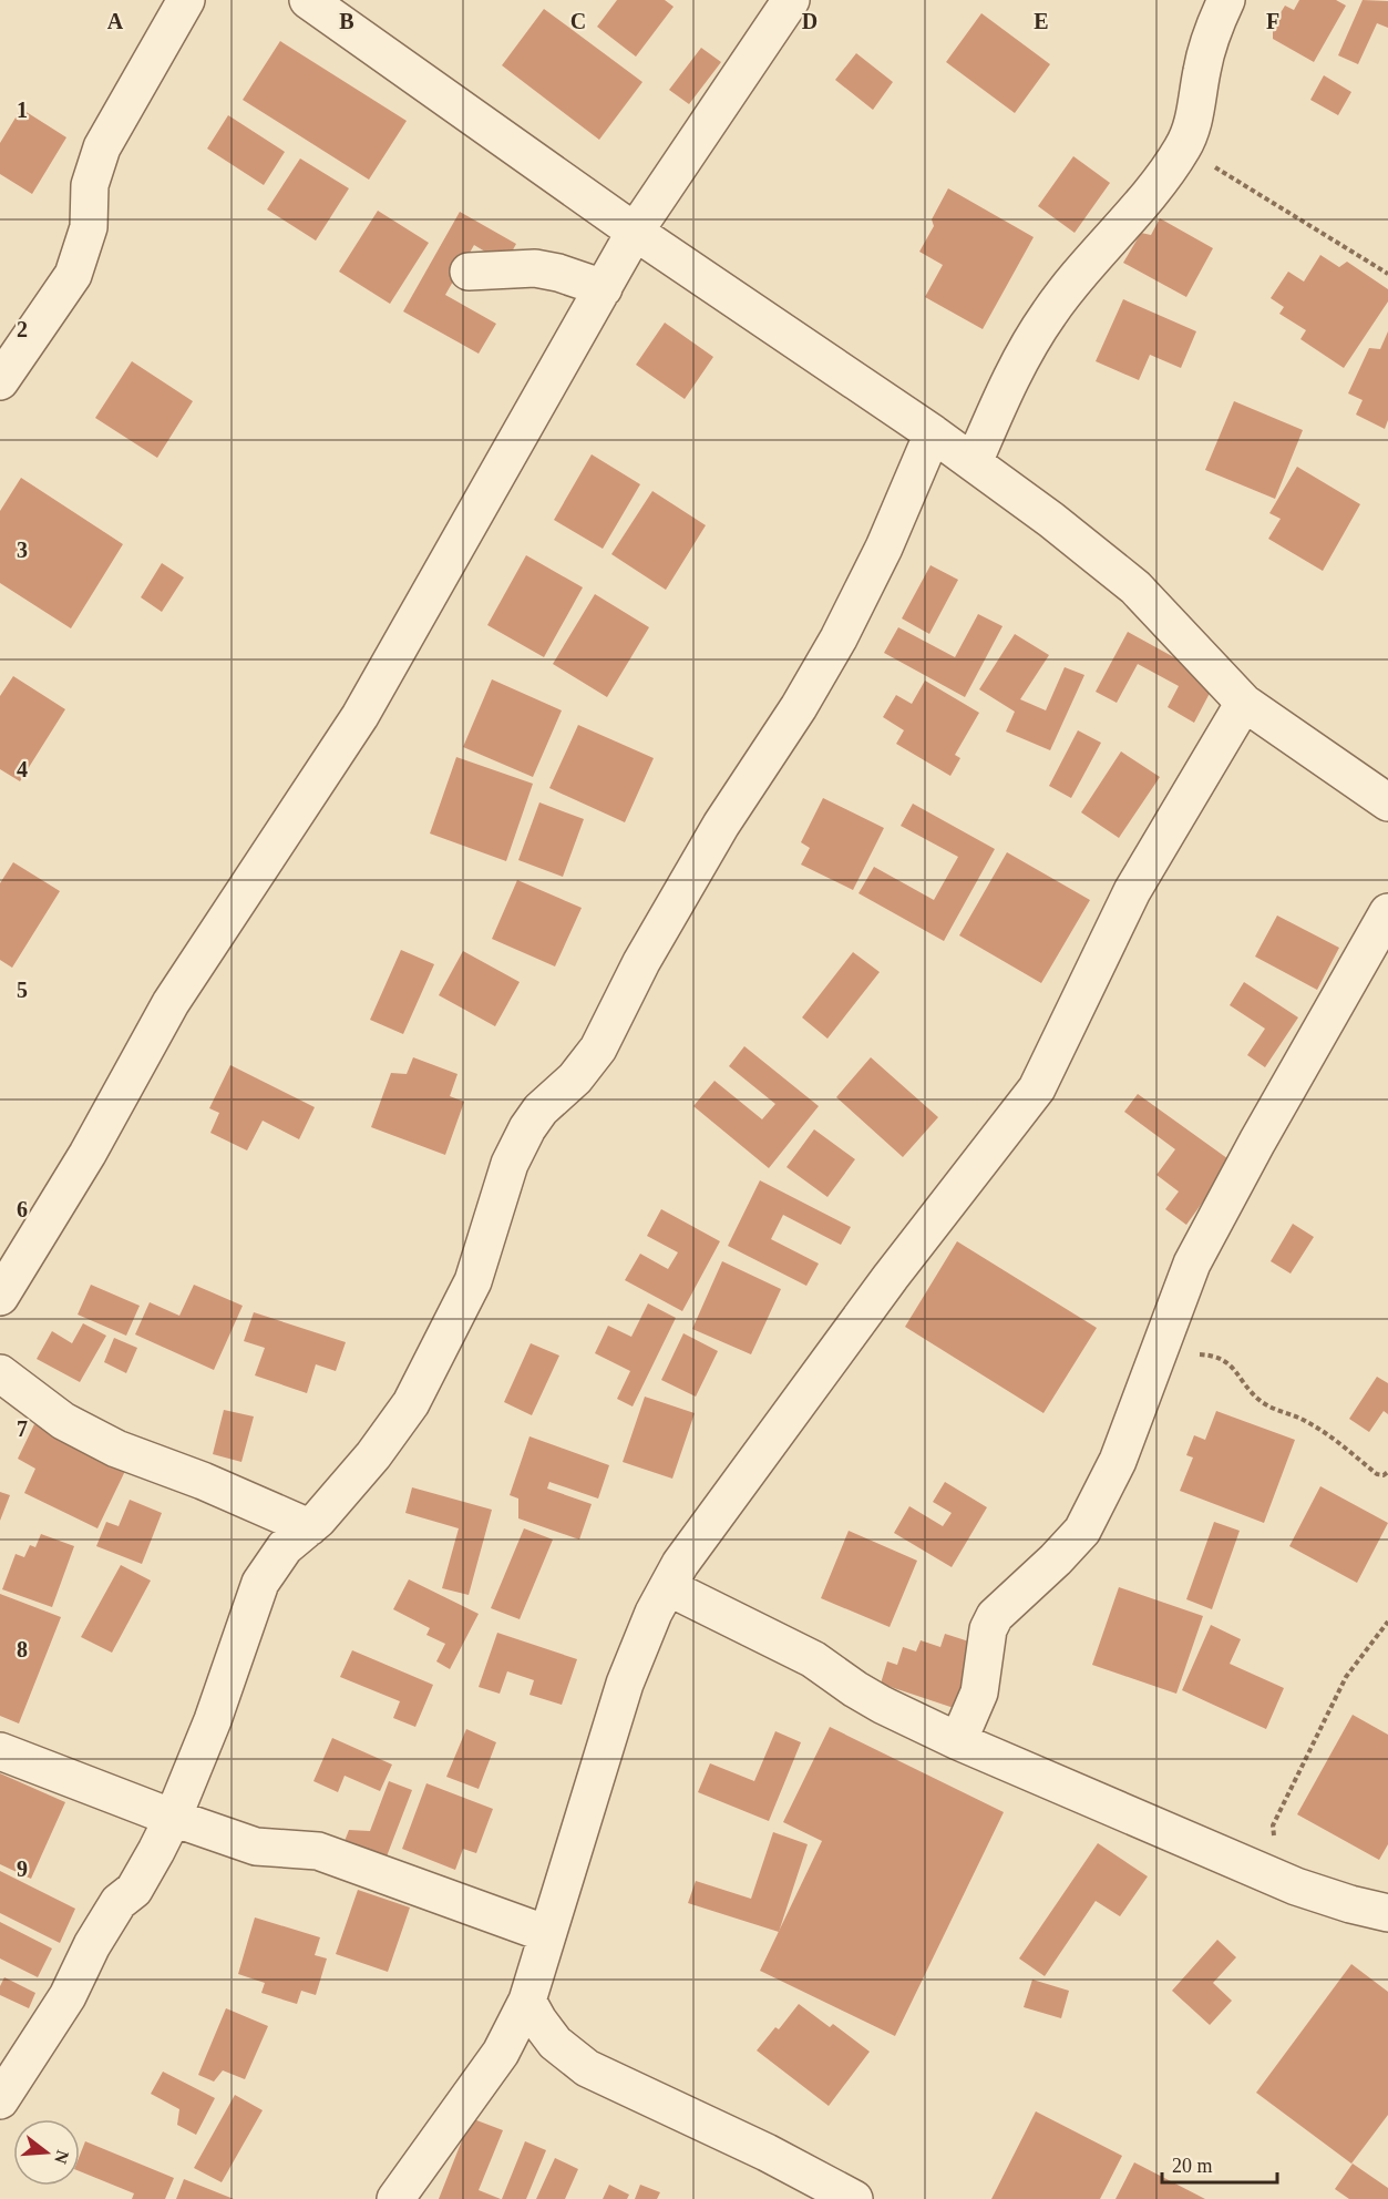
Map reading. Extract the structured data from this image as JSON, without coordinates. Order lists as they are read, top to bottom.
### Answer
{
  "scale_bar": "20 m",
  "north": "right",
  "grid": {
    "columns": [
      "A",
      "B",
      "C",
      "D",
      "E",
      "F"
    ],
    "rows": [
      "1",
      "2",
      "3",
      "4",
      "5",
      "6",
      "7",
      "8",
      "9"
    ]
  }
}
